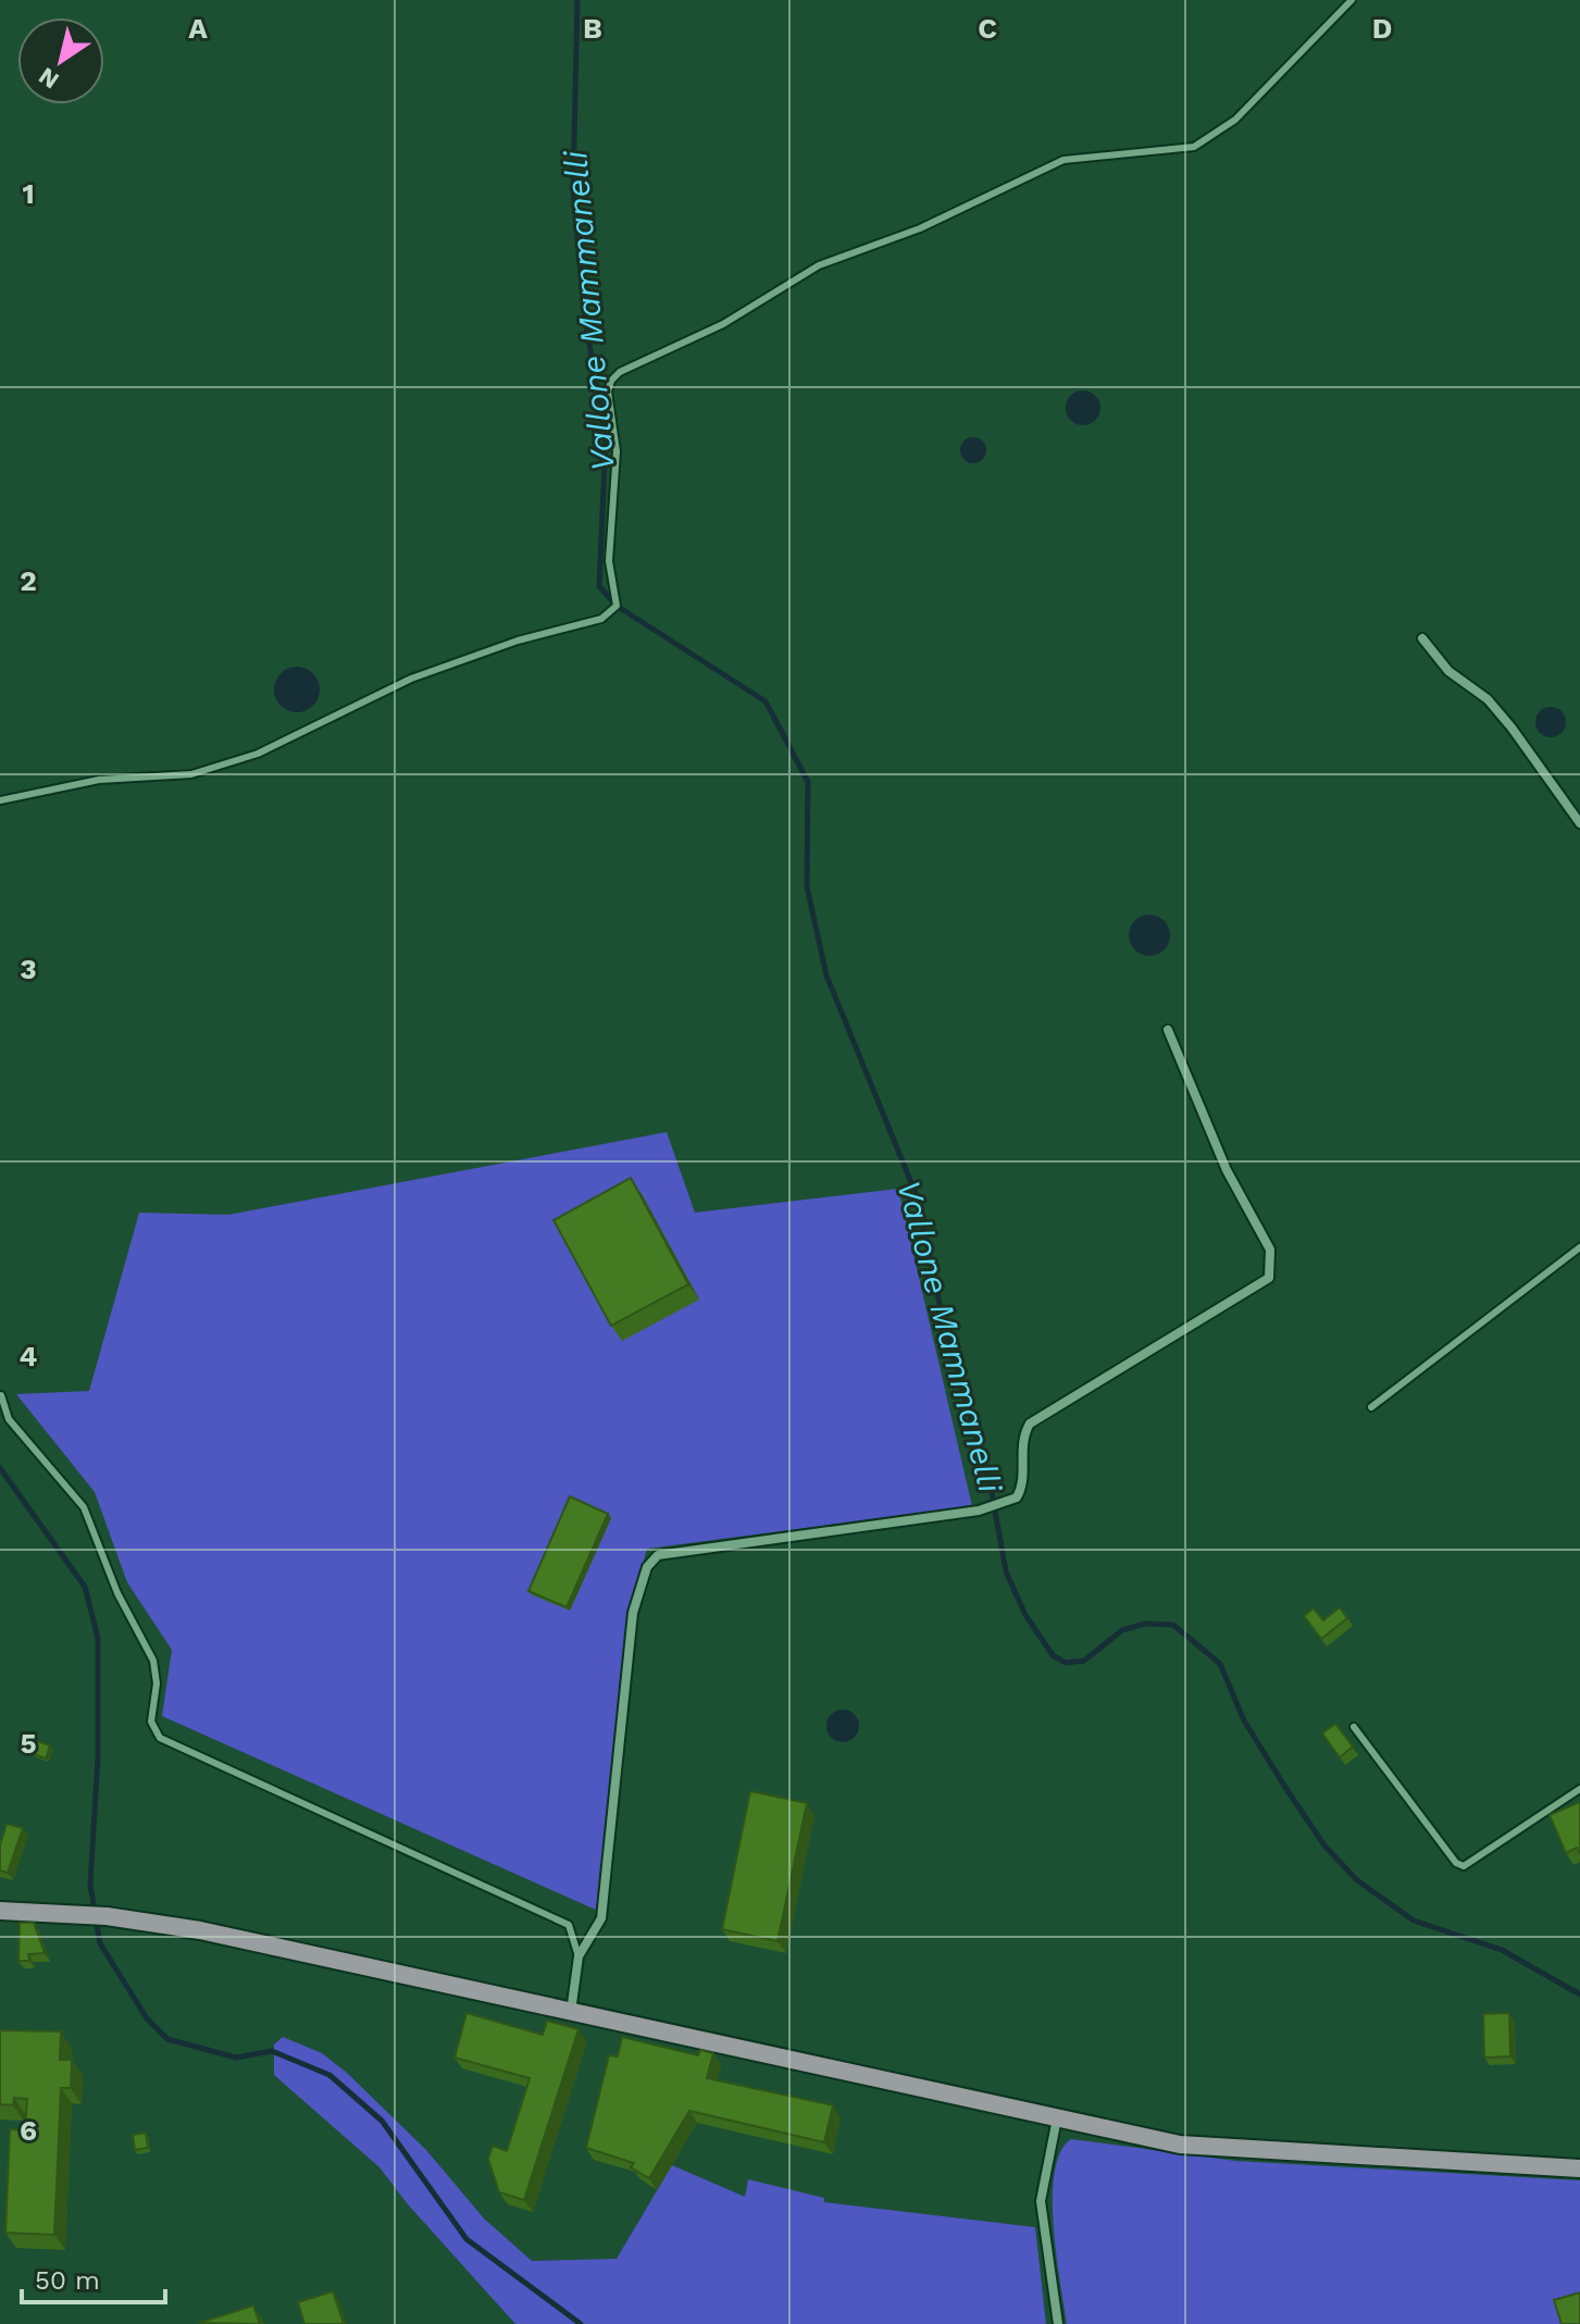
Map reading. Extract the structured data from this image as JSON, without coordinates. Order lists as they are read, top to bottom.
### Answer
{
  "water": ["Vallone Mammanelli"],
  "scale_bar": "50 m",
  "north": "bottom left",
  "grid": {
    "columns": [
      "A",
      "B",
      "C",
      "D"
    ],
    "rows": [
      "1",
      "2",
      "3",
      "4",
      "5",
      "6"
    ]
  }
}
